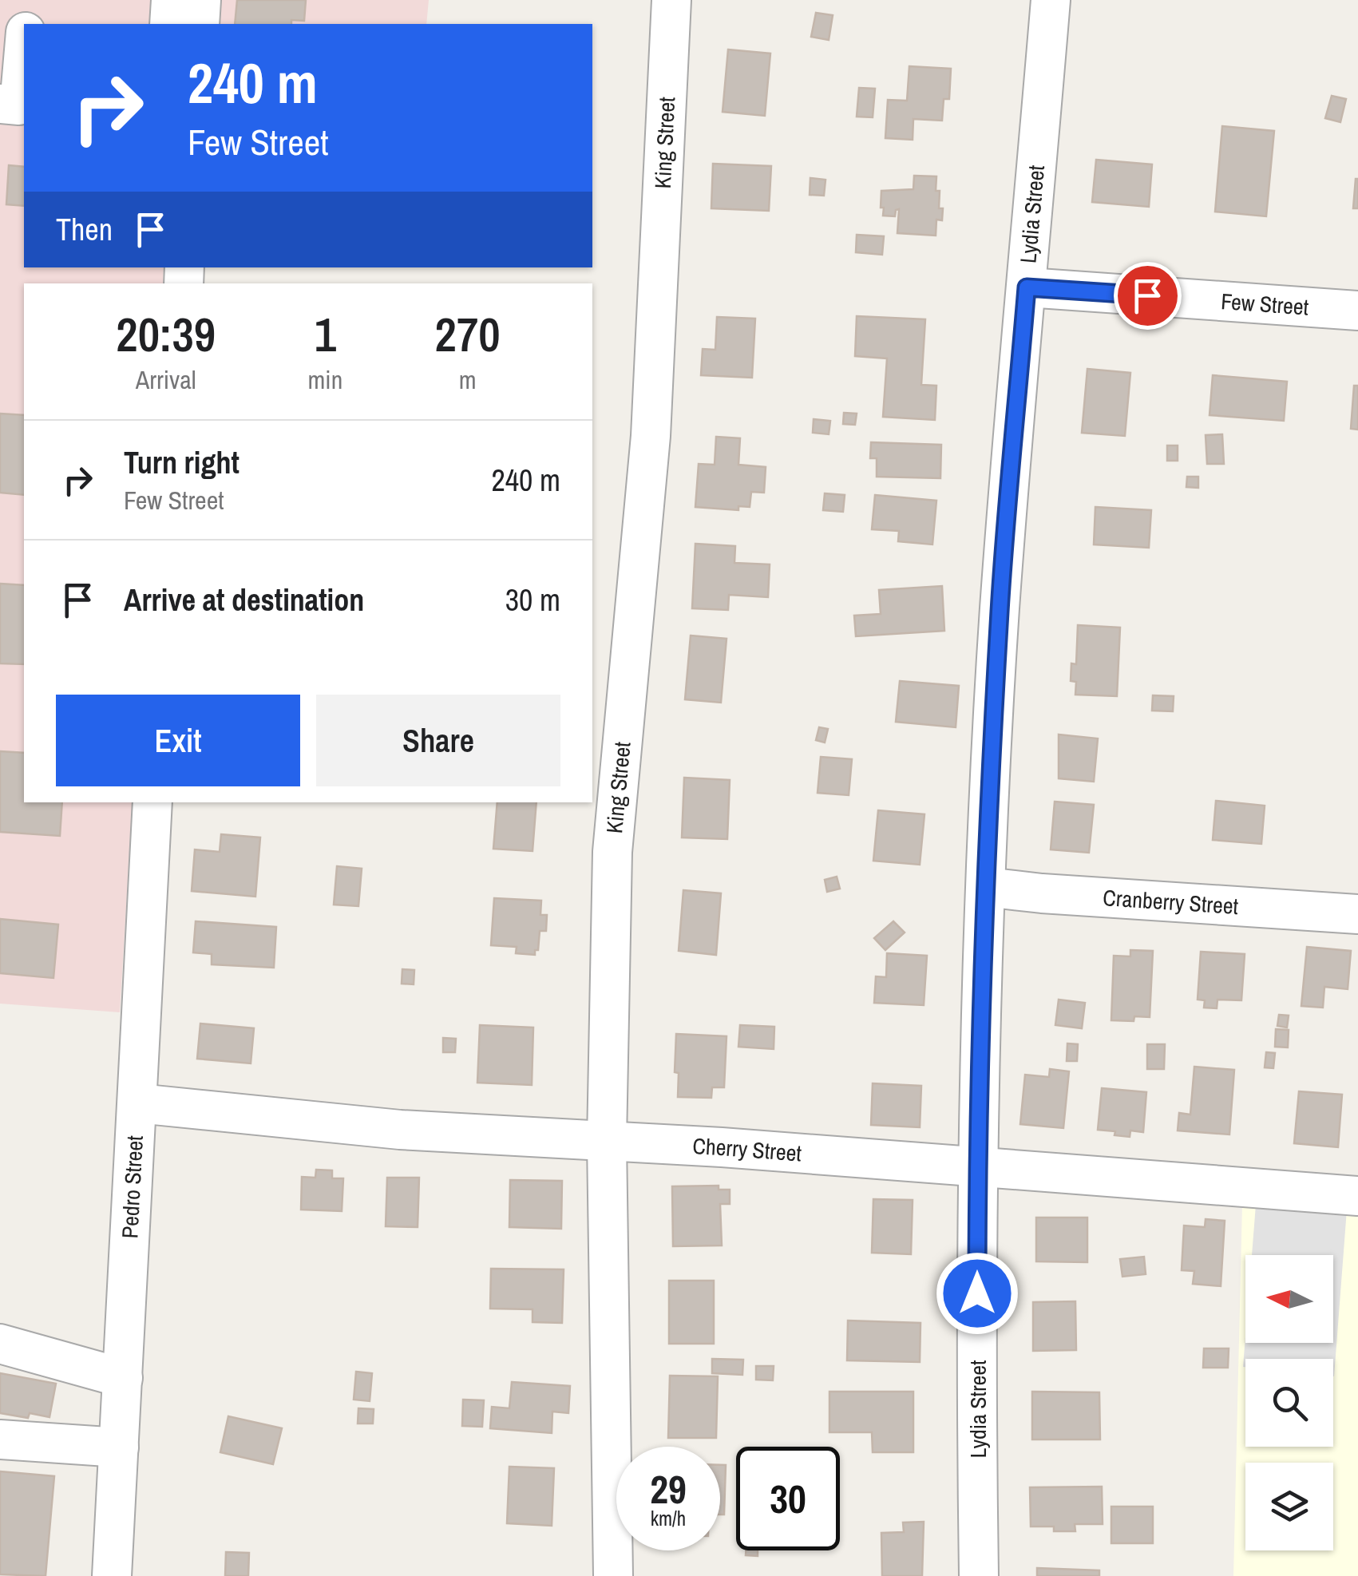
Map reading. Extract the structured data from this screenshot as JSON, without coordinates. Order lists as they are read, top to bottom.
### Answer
{
  "streets": {
    "street": [
      "King Street",
      "Lydia Street",
      "Few Street",
      "Cranberry Street",
      "Cherry Street",
      "Pedro Street"
    ]
  },
  "crossings": [
    ["King Street", "Cherry Street"],
    ["Lydia Street", "Few Street"],
    ["Lydia Street", "Cranberry Street"],
    ["Lydia Street", "Cherry Street"],
    ["Cherry Street", "Pedro Street"]
  ],
  "north": "left",
  "page": {
    "turn": ["240 m", "Few Street"],
    "then": "Then",
    "eta": [
      "20:39",
      "Arrival",
      "1",
      "min",
      "270",
      "m"
    ],
    "list": [
      {
        "name": "Turn right",
        "note": "Few Street",
        "value": "240 m"
      },
      {
        "name": "Arrive at destination",
        "value": "30 m"
      }
    ],
    "buttons": ["Exit", "Share"],
    "speed": "29 km/h",
    "limit": "30"
  }
}
